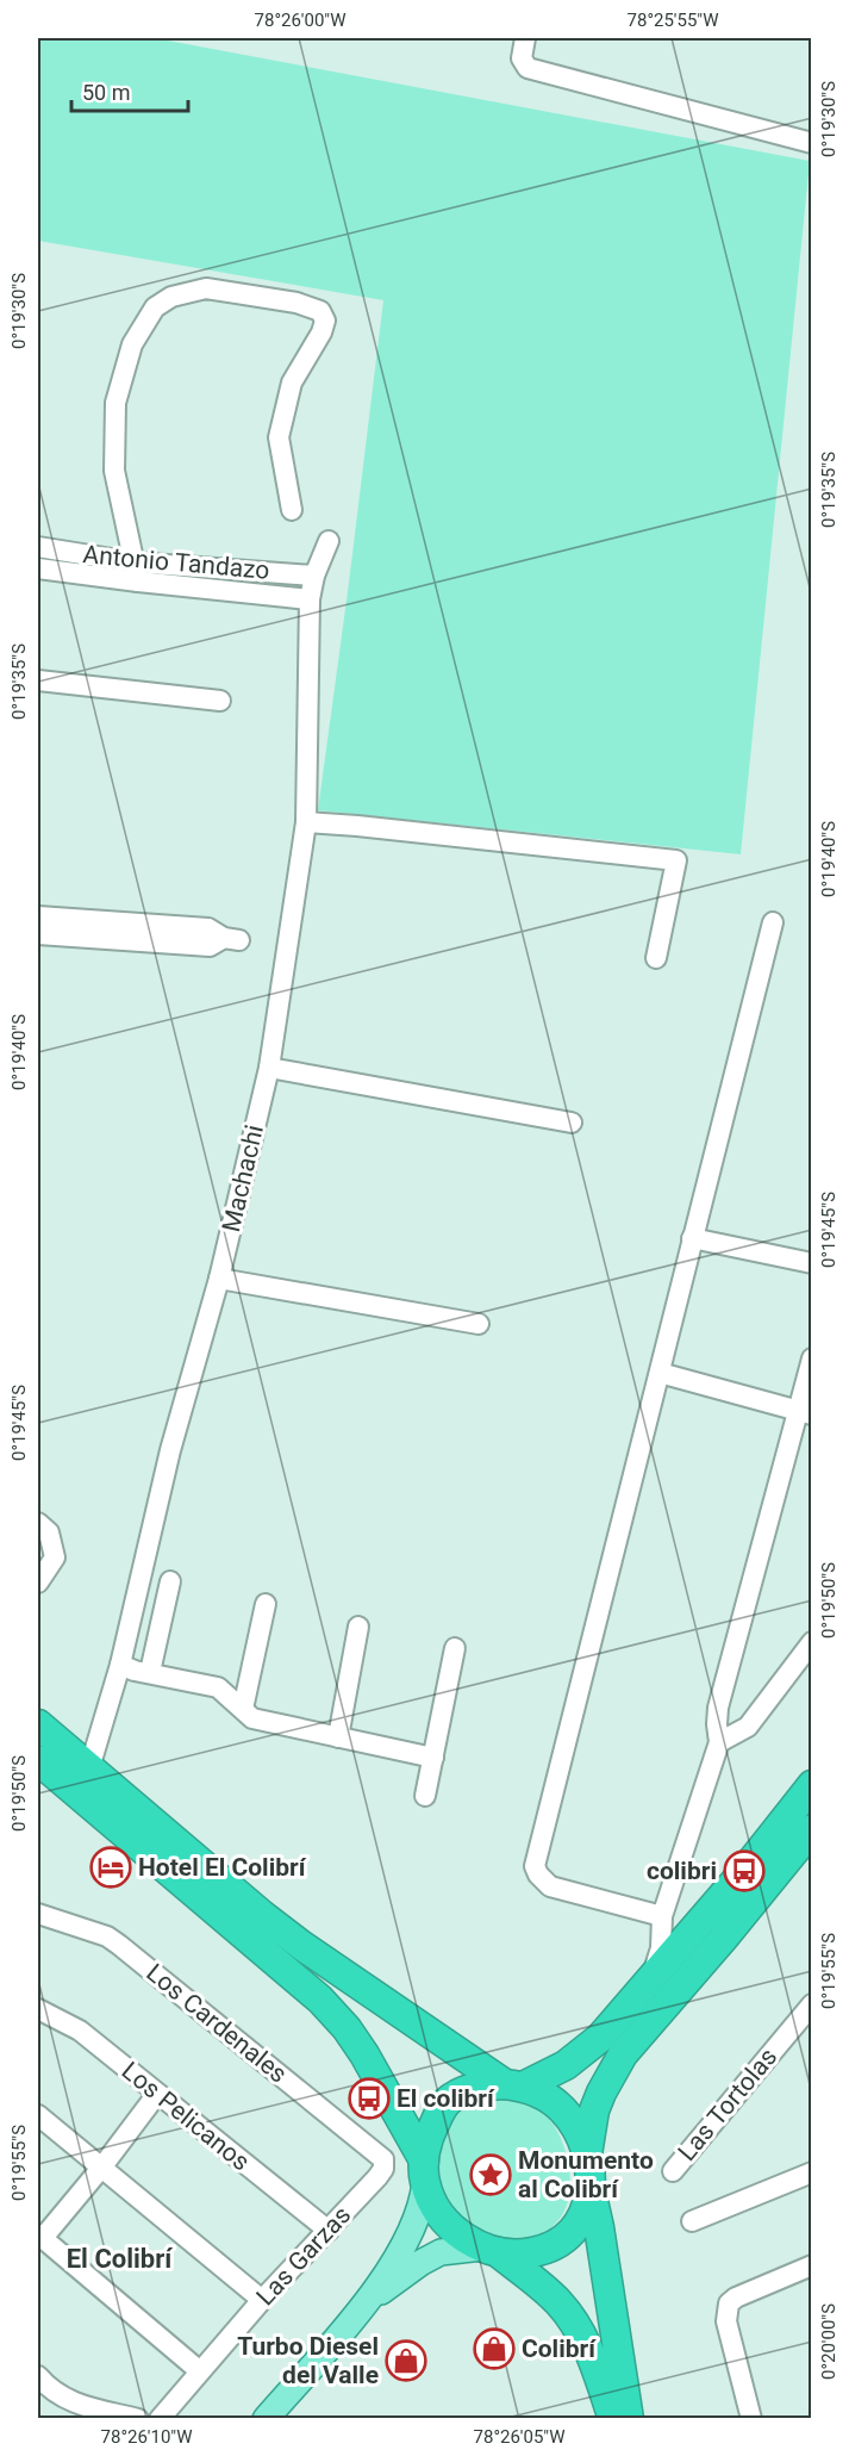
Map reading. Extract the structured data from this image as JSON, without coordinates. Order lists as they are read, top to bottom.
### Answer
{
  "streets": {
    "street": [
      "Antonio Tandazo",
      "Machachi",
      "Los Cardenales",
      "Las Tortolas",
      "Los Pelicanos",
      "Las Garzas"
    ]
  },
  "crossings": [
    ["Antonio Tandazo", "Machachi"],
    ["Los Cardenales", "Las Garzas"],
    ["Los Pelicanos", "Las Garzas"]
  ],
  "districts": ["El Colibrí"],
  "places": {
    "hotel": ["Hotel El Colibrí"],
    "bus stop": ["colibri", "El colibrí"],
    "place": ["Monumento al Colibrí"],
    "shop": ["Colibrí", "Turbo Diesel del Valle"]
  },
  "scale_bar": "50 m",
  "coordinates": [
    "78°26'00\"W",
    "78°25'55\"W",
    "0°19'30\"S",
    "0°19'35\"S",
    "0°19'40\"S",
    "0°19'45\"S",
    "0°19'50\"S",
    "0°19'55\"S",
    "0°20'00\"S",
    "78°26'10\"W",
    "78°26'05\"W"
  ]
}
